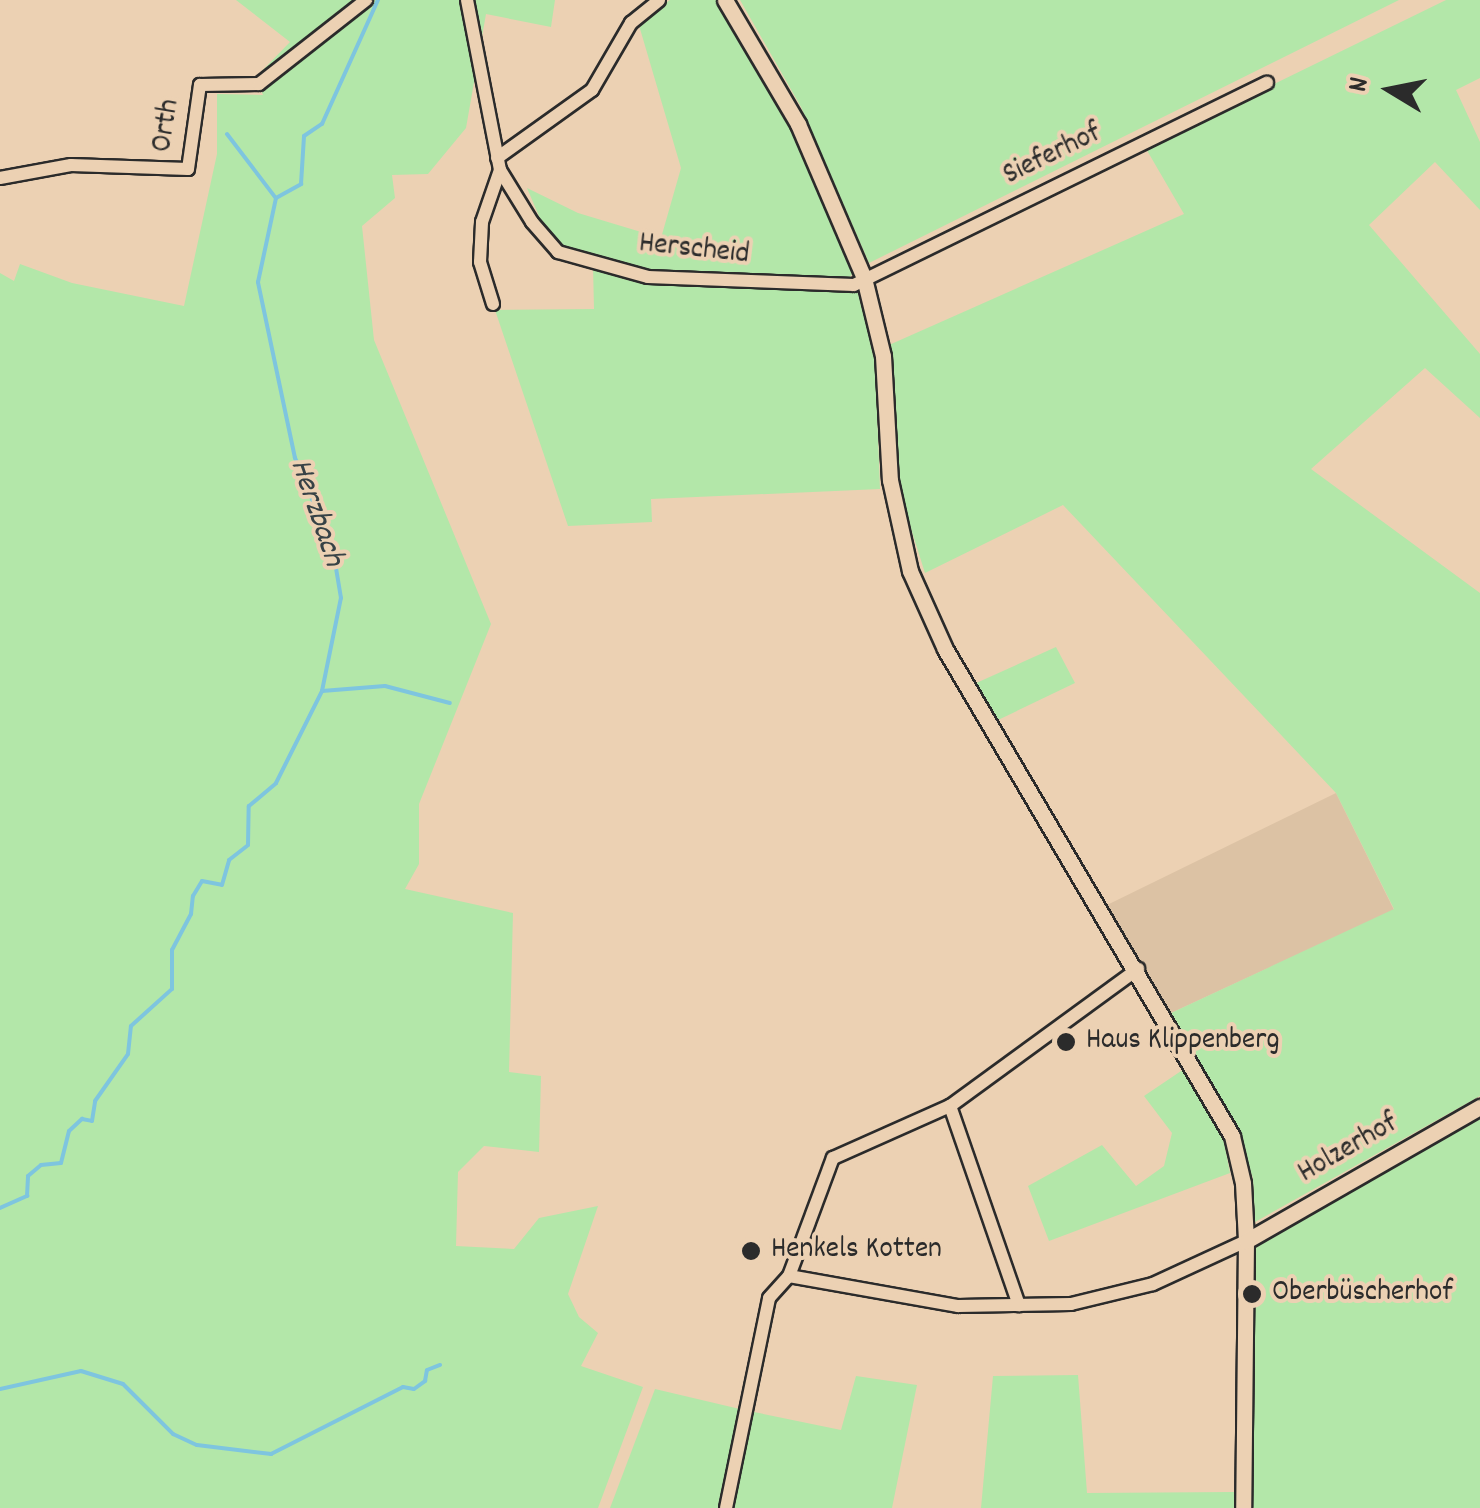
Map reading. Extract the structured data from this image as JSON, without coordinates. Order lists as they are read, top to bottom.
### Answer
{
  "streets": {
    "street": [
      "Orth",
      "Sieferhof",
      "Herscheid",
      "Holzerhof"
    ]
  },
  "crossings": [
    ["Sieferhof", "Herscheid"]
  ],
  "water": ["Herzbach"],
  "places": ["Haus Klippenberg", "Henkels Kotten", "Oberbüscherhof"],
  "north": "left"
}
